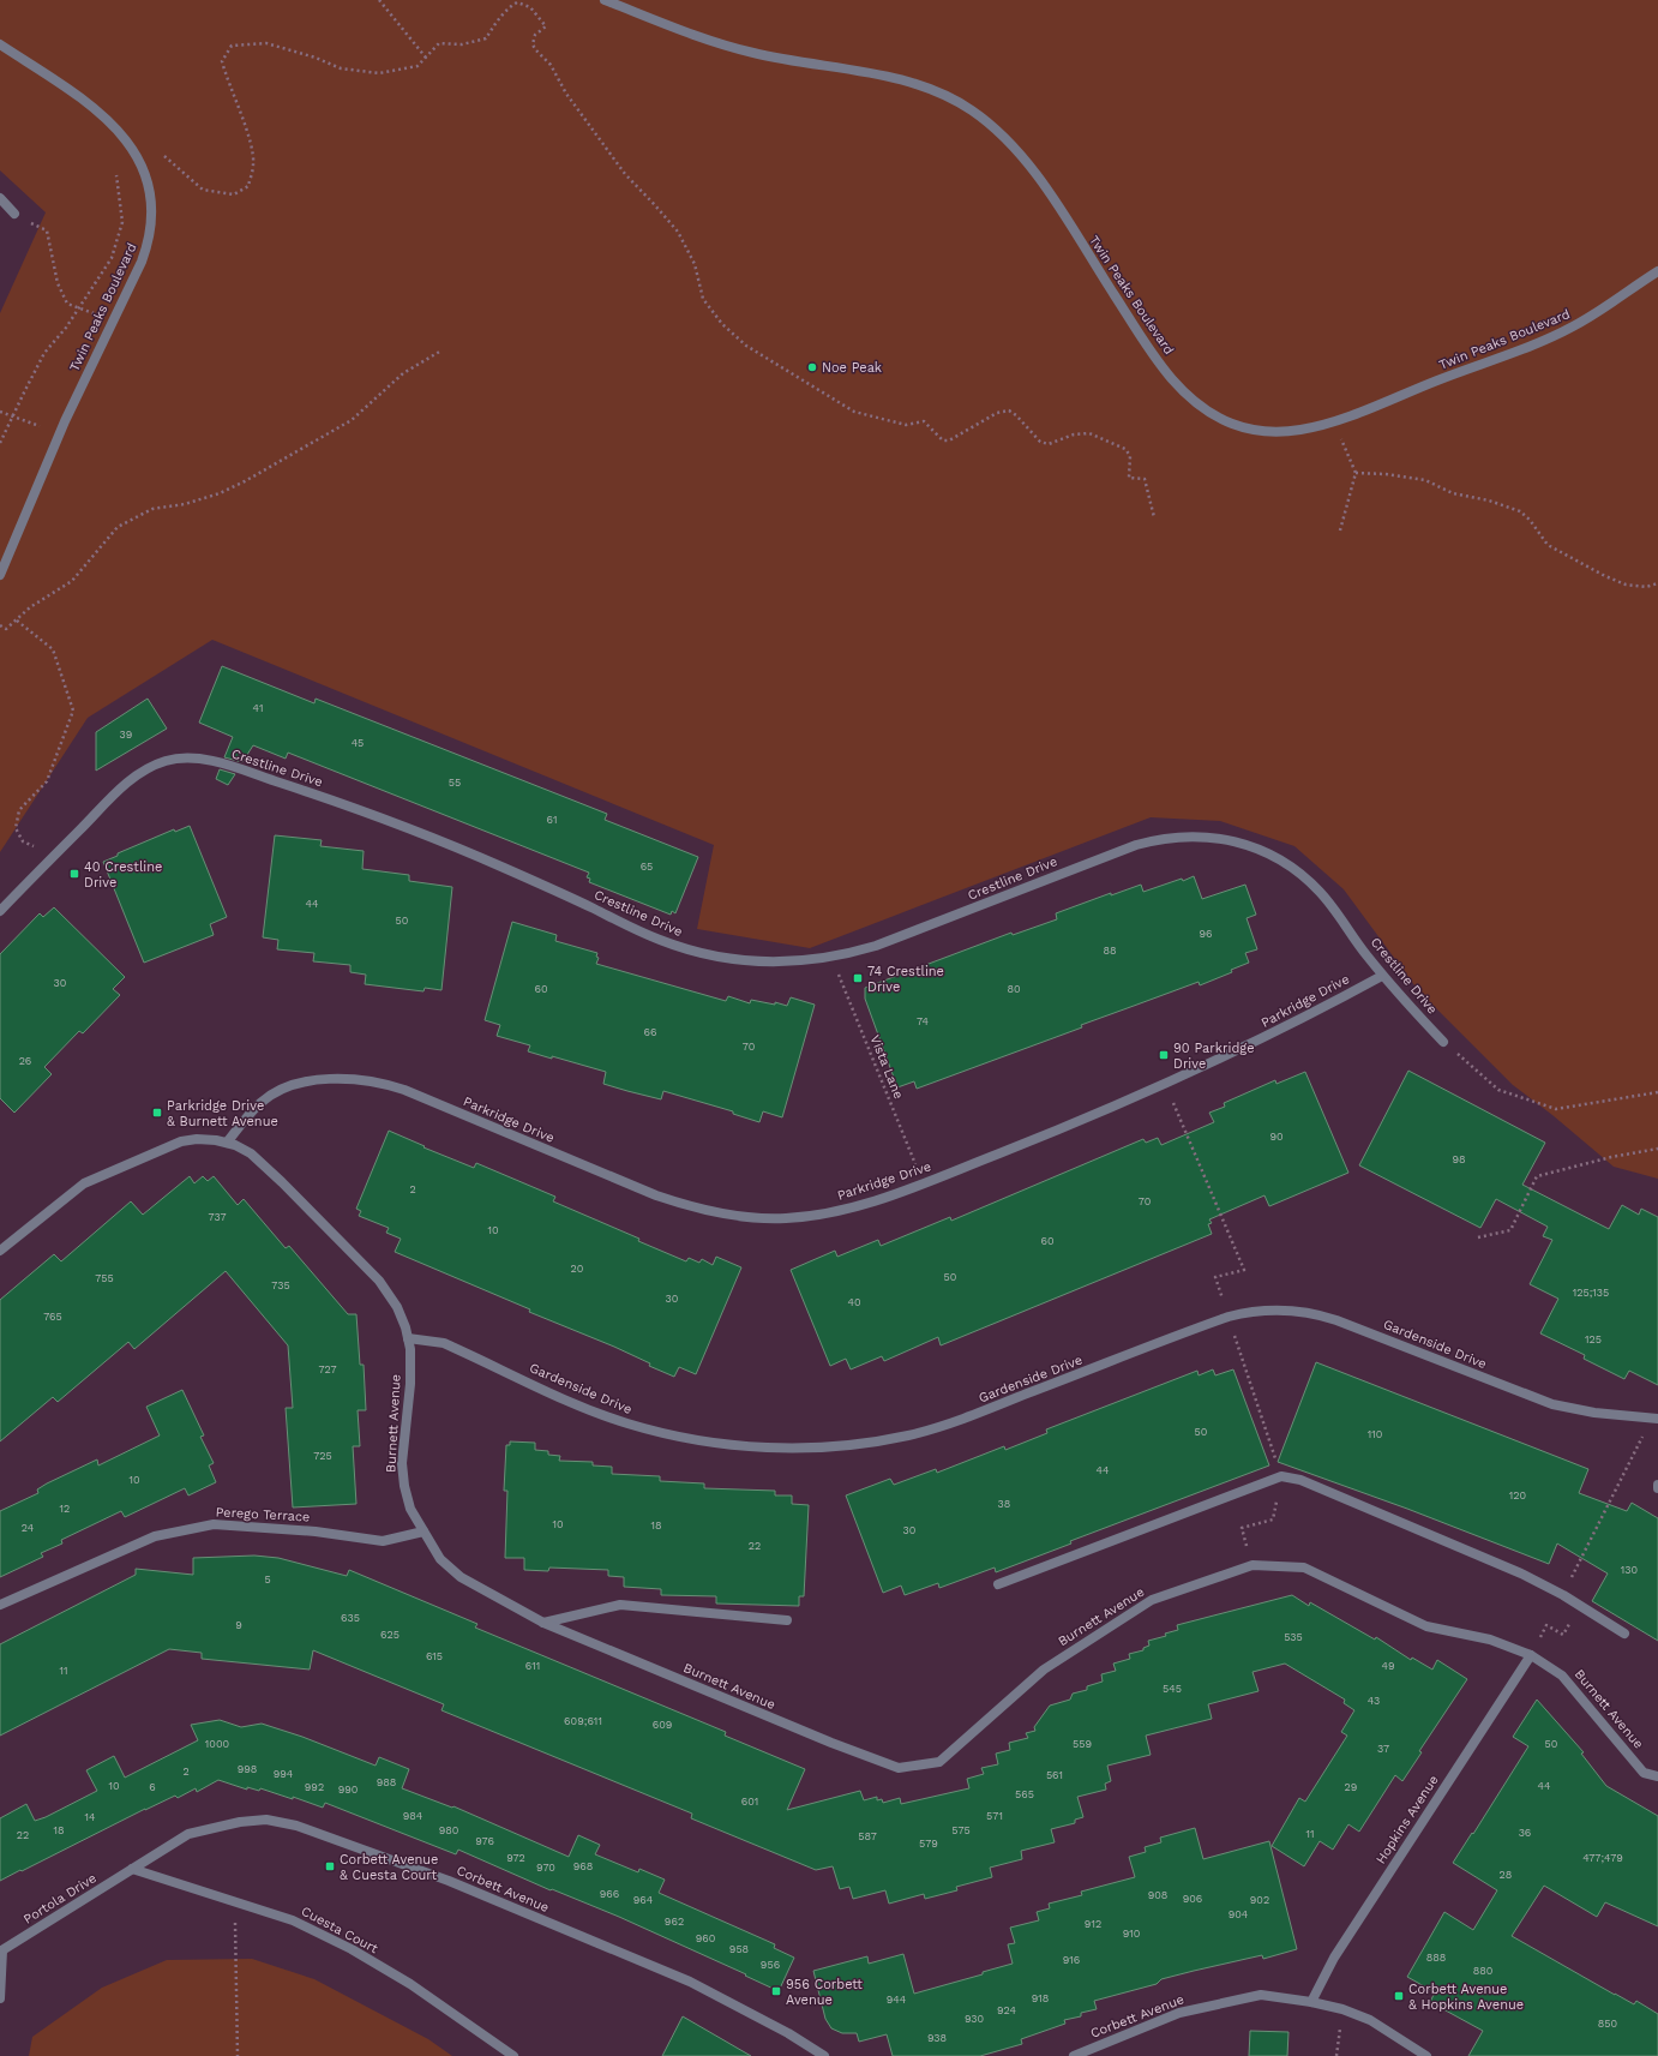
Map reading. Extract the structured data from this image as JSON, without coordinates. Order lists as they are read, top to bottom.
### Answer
{
  "streets": {
    "street": [
      "Twin Peaks Boulevard",
      "Crestline Drive",
      "Parkridge Drive",
      "Gardenside Drive",
      "Burnett Avenue",
      "Perego Terrace",
      "Hopkins Avenue",
      "Corbett Avenue",
      "Portola Drive",
      "Cuesta Court"
    ],
    "path": ["Vista Lane"]
  },
  "crossings": [
    ["Crestline Drive", "Parkridge Drive"],
    ["Crestline Drive", "Vista Lane"],
    ["Parkridge Drive", "Vista Lane"],
    ["Parkridge Drive", "Burnett Avenue"],
    ["Gardenside Drive", "Burnett Avenue"],
    ["Burnett Avenue", "Perego Terrace"],
    ["Burnett Avenue", "Hopkins Avenue"],
    ["Hopkins Avenue", "Corbett Avenue"],
    ["Corbett Avenue", "Portola Drive"],
    ["Corbett Avenue", "Cuesta Court"],
    ["Portola Drive", "Cuesta Court"]
  ],
  "places": {
    "other": ["Noe Peak"],
    "transit": [
      "40 Crestline Drive",
      "74 Crestline Drive",
      "90 Parkridge Drive",
      "Parkridge Drive & Burnett Avenue",
      "Corbett Avenue & Cuesta Court",
      "956 Corbett Avenue",
      "Corbett Avenue & Hopkins Avenue"
    ]
  },
  "house_numbers": [
    "41",
    "39",
    "45",
    "55",
    "61",
    "65",
    "44",
    "50",
    "96",
    "88",
    "30",
    "60",
    "80",
    "74",
    "66",
    "70",
    "26",
    "90",
    "98",
    "2",
    "70",
    "737",
    "10",
    "60",
    "20",
    "50",
    "755",
    "735",
    "125;135",
    "30",
    "40",
    "765",
    "125",
    "727",
    "50",
    "110",
    "725",
    "44",
    "10",
    "120",
    "38",
    "12",
    "10",
    "18",
    "24",
    "30",
    "22",
    "130",
    "5",
    "635",
    "9",
    "625",
    "535",
    "615",
    "611",
    "49",
    "11",
    "545",
    "43",
    "609;611",
    "609",
    "1000",
    "559",
    "50",
    "37",
    "998",
    "2",
    "994",
    "561",
    "988",
    "10",
    "44",
    "6",
    "992",
    "29",
    "990",
    "565",
    "601",
    "984",
    "571",
    "14",
    "18",
    "980",
    "575",
    "36",
    "11",
    "22",
    "587",
    "976",
    "579",
    "972",
    "477;479",
    "968",
    "970",
    "28",
    "966",
    "908",
    "906",
    "964",
    "902",
    "904",
    "962",
    "912",
    "910",
    "960",
    "958",
    "888",
    "916",
    "956",
    "880",
    "918",
    "944",
    "924",
    "930",
    "850",
    "938"
  ]
}
